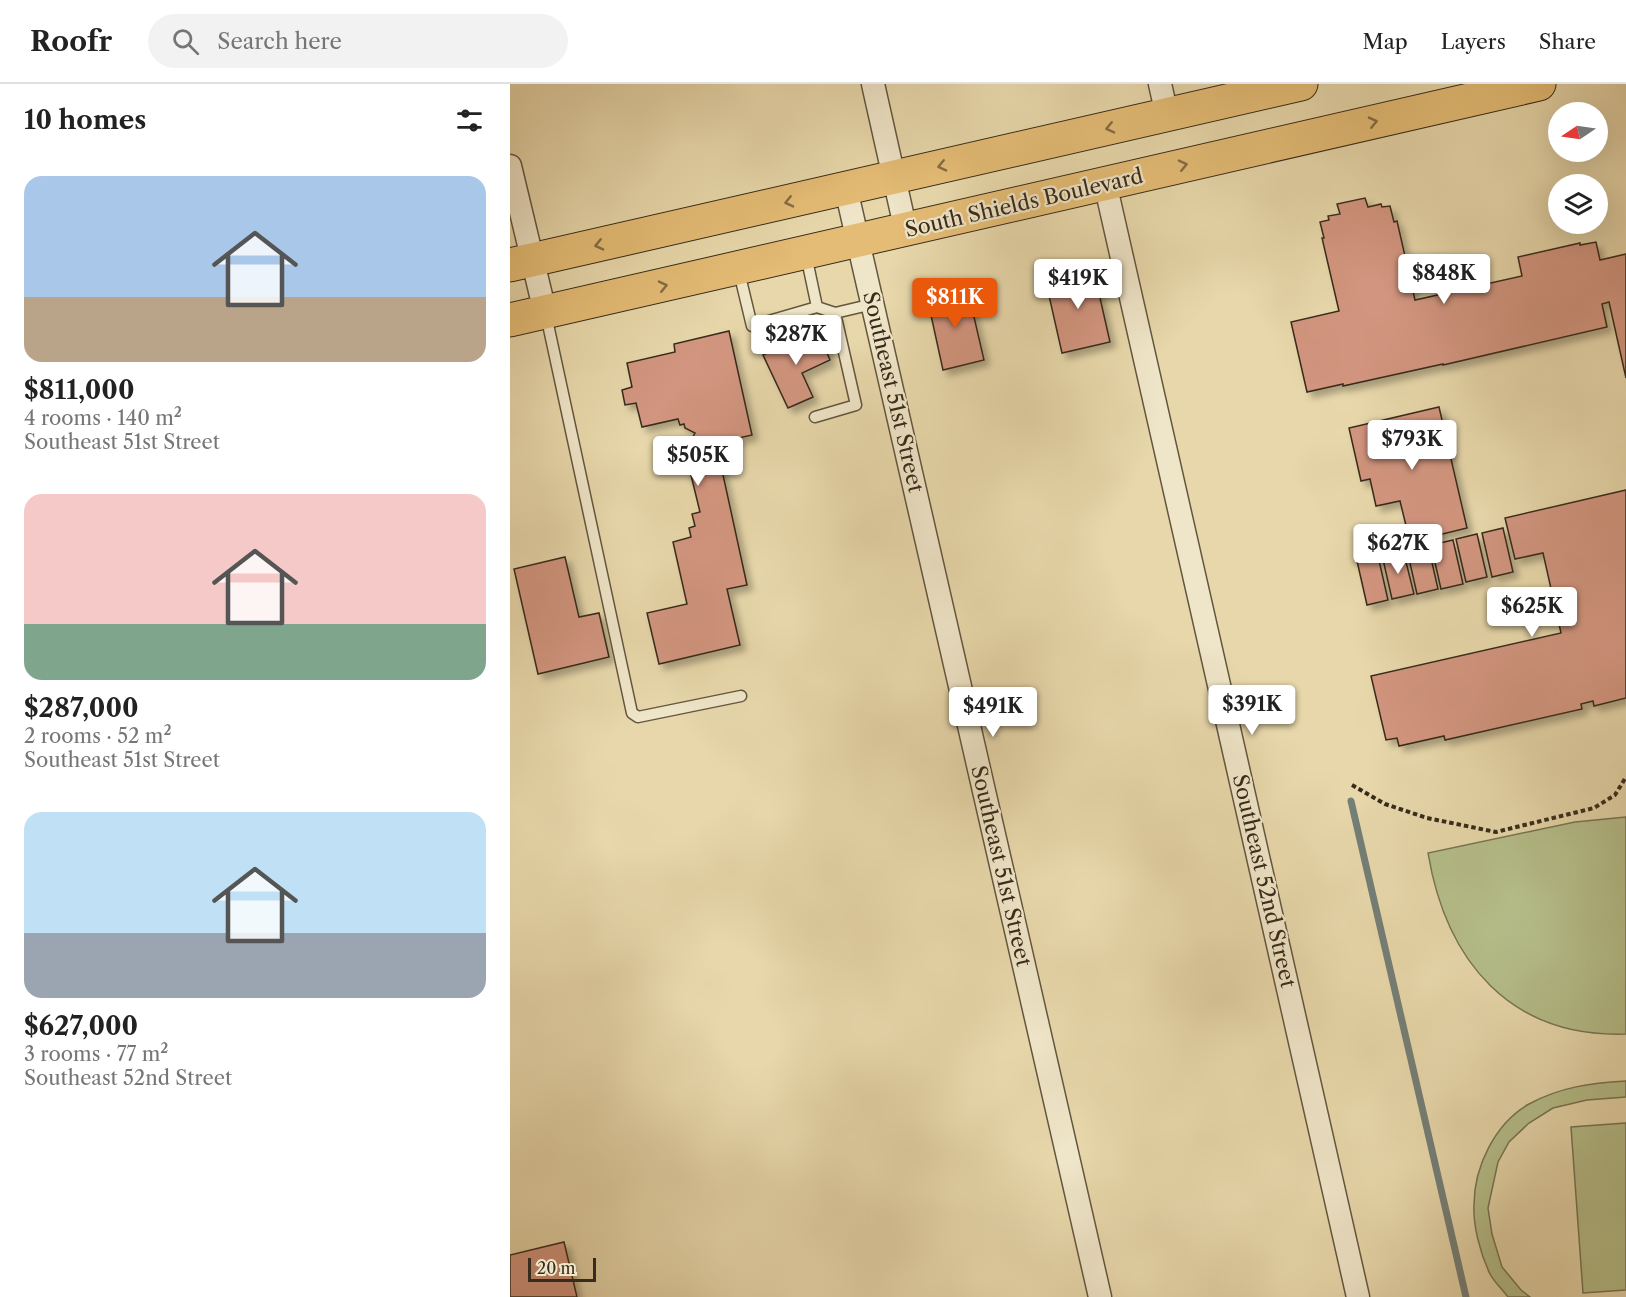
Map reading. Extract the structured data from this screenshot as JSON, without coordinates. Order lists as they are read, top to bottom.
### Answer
{
  "streets": {
    "main road": ["South Shields Boulevard"],
    "street": ["Southeast 51st Street", "Southeast 52nd Street"]
  },
  "crossings": [
    ["South Shields Boulevard", "Southeast 51st Street"],
    ["South Shields Boulevard", "Southeast 52nd Street"]
  ],
  "scale_bar": "20 m",
  "north": "left",
  "page": {
    "header": "Roofr",
    "search": "Search here",
    "nav": ["Map", "Layers", "Share"],
    "heading": "10 homes",
    "list": [
      {
        "name": "$811,000",
        "note": "4 rooms · 140 m² · Southeast 51st Street"
      },
      {
        "name": "$287,000",
        "note": "2 rooms · 52 m² · Southeast 51st Street"
      },
      {
        "name": "$627,000",
        "note": "3 rooms · 77 m² · Southeast 52nd Street"
      }
    ],
    "price": [
      "$848K",
      "$419K",
      "$811K",
      "$287K",
      "$793K",
      "$505K",
      "$627K",
      "$625K",
      "$391K",
      "$491K"
    ],
    "scale": "20 m"
  }
}
